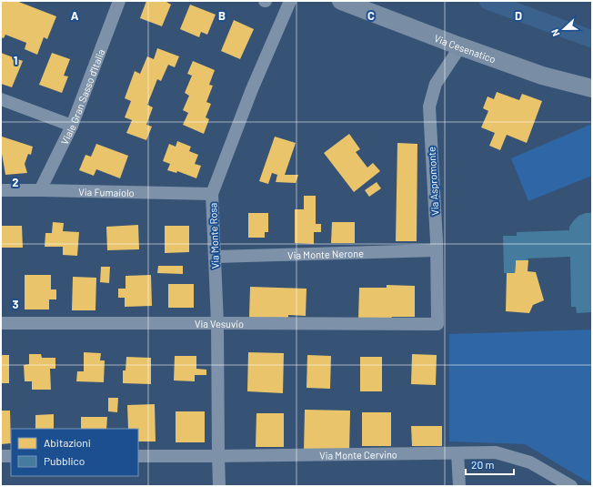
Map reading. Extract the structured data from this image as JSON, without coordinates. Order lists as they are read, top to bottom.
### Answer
{
  "streets": {
    "main road": ["Via Cesenatico"],
    "street": [
      "Viale Gran Sasso d'Italia",
      "Via Aspromonte",
      "Via Fumaiolo",
      "Via Monte Rosa",
      "Via Monte Nerone",
      "Via Vesuvio",
      "Via Monte Cervino"
    ]
  },
  "crossings": [
    ["Via Cesenatico", "Via Aspromonte"],
    ["Viale Gran Sasso d'Italia", "Via Fumaiolo"],
    ["Via Aspromonte", "Via Monte Nerone"],
    ["Via Aspromonte", "Via Vesuvio"],
    ["Via Fumaiolo", "Via Monte Rosa"],
    ["Via Monte Rosa", "Via Monte Nerone"],
    ["Via Monte Rosa", "Via Vesuvio"],
    ["Via Monte Rosa", "Via Monte Cervino"]
  ],
  "legend": ["Abitazioni", "Pubblico"],
  "scale_bar": "20 m",
  "north": "left",
  "grid": {
    "columns": [
      "A",
      "B",
      "C",
      "D"
    ],
    "rows": ["1", "2", "3"]
  }
}
